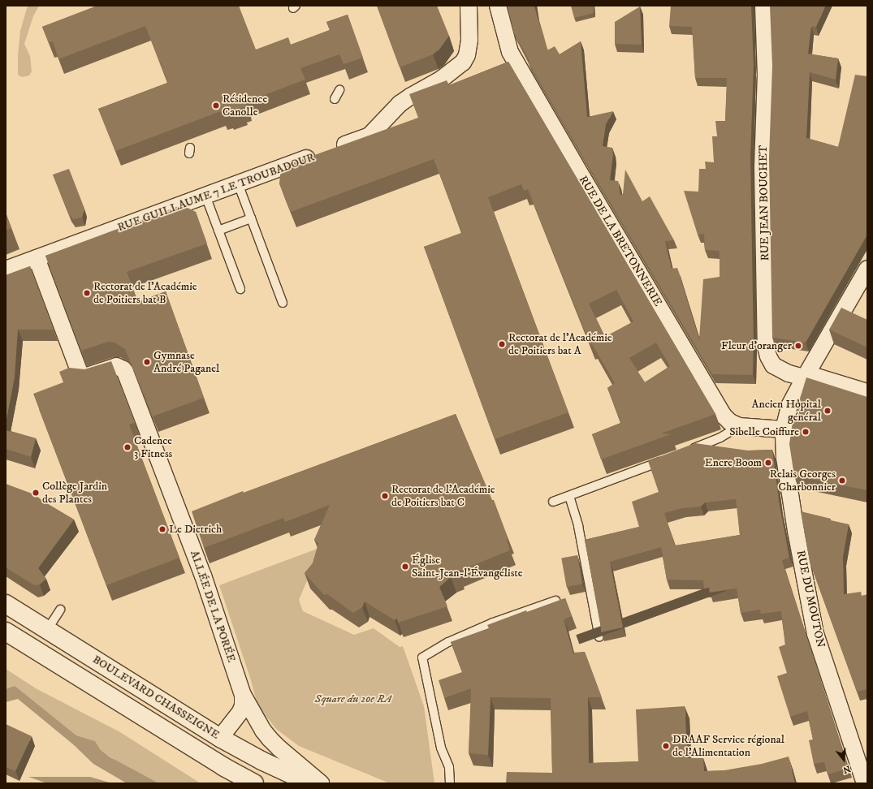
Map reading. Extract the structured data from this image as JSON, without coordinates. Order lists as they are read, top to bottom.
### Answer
{
  "streets": {
    "main road": ["BOULEVARD CHASSEIGNE"],
    "street": [
      "RUE GUILLAUME 7 LE TROUBADOUR",
      "RUE JEAN BOUCHET",
      "RUE DE LA BRETONNERIE",
      "RUE DU MOUTON",
      "ALLÉE DE LA PORÉE"
    ]
  },
  "crossings": [
    ["RUE GUILLAUME 7 LE TROUBADOUR", "ALLÉE DE LA PORÉE"],
    ["RUE JEAN BOUCHET", "RUE DU MOUTON"],
    ["RUE DE LA BRETONNERIE", "RUE DU MOUTON"],
    ["ALLÉE DE LA PORÉE", "BOULEVARD CHASSEIGNE"]
  ],
  "parks": ["Square du 20e RA"],
  "places": [
    "Résidence Canolle",
    "Rectorat de l'Académie de Poitiers bat B",
    "Rectorat de l'Académie de Poitiers bat A",
    "Fleur d'oranger",
    "Gymnase André Paganel",
    "Ancien Hôpital général",
    "Sibelle Coiffure",
    "Cadence 3 Fitness",
    "Encre Boom",
    "Relais Georges Charbonnier",
    "Collège Jardin des Plantes",
    "Rectorat de l'Académie de Poitiers bat C",
    "Le Dietrich",
    "Église Saint-Jean-l'Évangéliste",
    "DRAAF Service régional de l'Alimentation"
  ],
  "north": "bottom"
}
